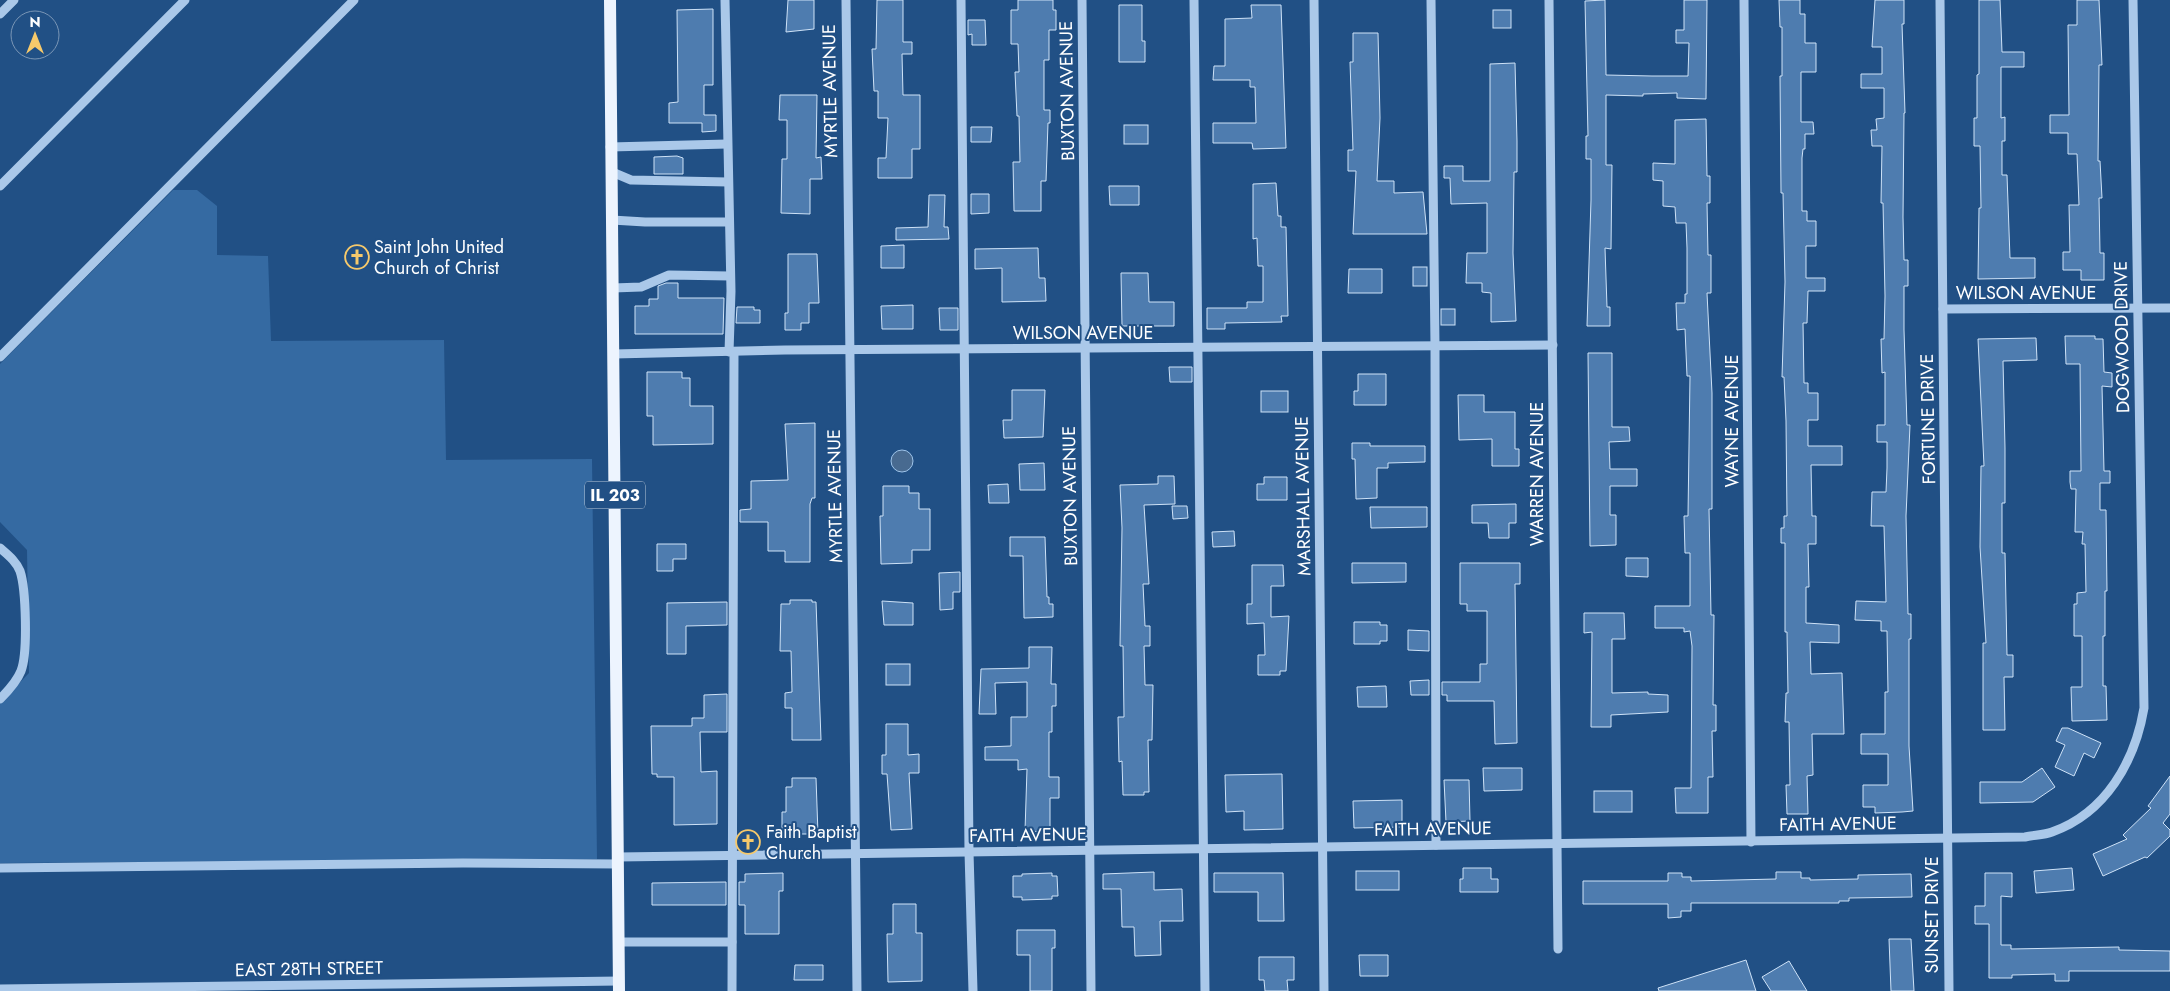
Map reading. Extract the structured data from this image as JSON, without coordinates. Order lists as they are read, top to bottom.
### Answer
{
  "streets": {
    "main road": ["IL 203"],
    "street": [
      "MYRTLE AVENUE",
      "BUXTON AVENUE",
      "WILSON AVENUE",
      "DOGWOOD DRIVE",
      "FORTUNE DRIVE",
      "WAYNE AVENUE",
      "WARREN AVENUE",
      "MARSHALL AVENUE",
      "FAITH AVENUE",
      "SUNSET DRIVE",
      "EAST 28TH STREET"
    ]
  },
  "crossings": [
    ["MYRTLE AVENUE", "WILSON AVENUE"],
    ["MYRTLE AVENUE", "FAITH AVENUE"],
    ["BUXTON AVENUE", "WILSON AVENUE"],
    ["BUXTON AVENUE", "FAITH AVENUE"],
    ["WILSON AVENUE", "DOGWOOD DRIVE"],
    ["WILSON AVENUE", "FORTUNE DRIVE"],
    ["WILSON AVENUE", "WARREN AVENUE"],
    ["WILSON AVENUE", "IL 203"],
    ["WILSON AVENUE", "MARSHALL AVENUE"],
    ["DOGWOOD DRIVE", "FAITH AVENUE"],
    ["FORTUNE DRIVE", "FAITH AVENUE"],
    ["FORTUNE DRIVE", "SUNSET DRIVE"],
    ["WAYNE AVENUE", "FAITH AVENUE"],
    ["WARREN AVENUE", "FAITH AVENUE"],
    ["IL 203", "FAITH AVENUE"],
    ["IL 203", "EAST 28TH STREET"],
    ["MARSHALL AVENUE", "FAITH AVENUE"],
    ["FAITH AVENUE", "SUNSET DRIVE"]
  ],
  "places": {
    "church": ["Saint John United Church of Christ", "Faith Baptist Church"]
  },
  "north": "top"
}
